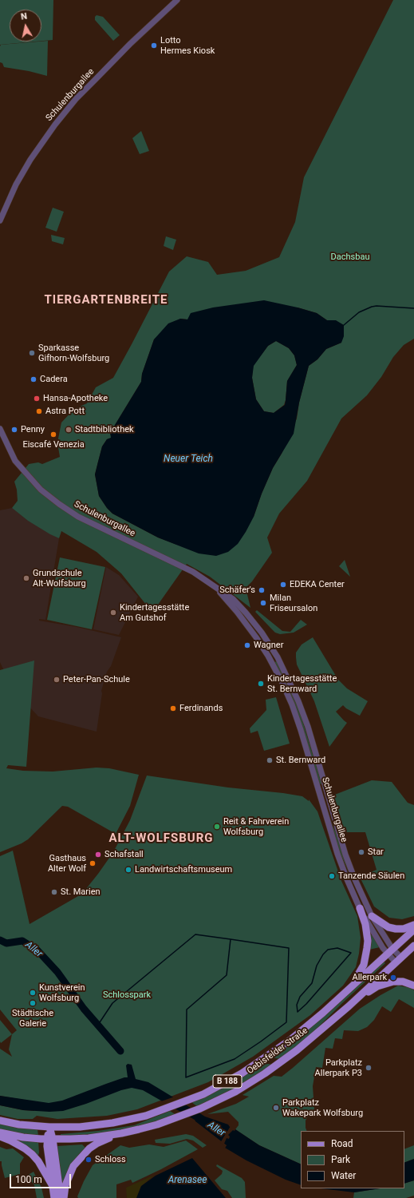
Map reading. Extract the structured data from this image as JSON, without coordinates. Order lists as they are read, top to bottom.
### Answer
{
  "streets": {
    "main road": ["Oebisfelder Straße", "B 188"],
    "street": ["Schulenburgallee"]
  },
  "crossings": [
    ["Schulenburgallee", "Oebisfelder Straße"],
    ["Schulenburgallee", "B 188"],
    ["Oebisfelder Straße", "B 188"]
  ],
  "districts": ["TIERGARTENBREITE", "ALT-WOLFSBURG"],
  "water": ["Neuer Teich", "Aller", "Arenasee"],
  "parks": ["Dachsbau", "Schlosspark"],
  "places": [
    "Lotto Hermes Kiosk",
    "Sparkasse Gifhorn-Wolfsburg",
    "Cadera",
    "Hansa-Apotheke",
    "Astra Pott",
    "Penny",
    "Stadtbibliothek",
    "Eiscafé Venezia",
    "Grundschule Alt-Wolfsburg",
    "EDEKA Center",
    "Schäfer's",
    "Milan Friseursalon",
    "Kindertagesstätte Am Gutshof",
    "Wagner",
    "Peter-Pan-Schule",
    "Kindertagesstätte St. Bernward",
    "Ferdinands",
    "St. Bernward",
    "Reit & Fahrverein Wolfsburg",
    "Star",
    "Schafstall",
    "Gasthaus Alter Wolf",
    "Landwirtschaftsmuseum",
    "Tanzende Säulen",
    "St. Marien",
    "Allerpark",
    "Kunstverein Wolfsburg",
    "Städtische Galerie",
    "Parkplatz Allerpark P3",
    "Parkplatz Wakepark Wolfsburg",
    "Schloss"
  ],
  "legend": ["Road", "Park", "Water"],
  "scale_bar": "100 m",
  "north": "top"
}
